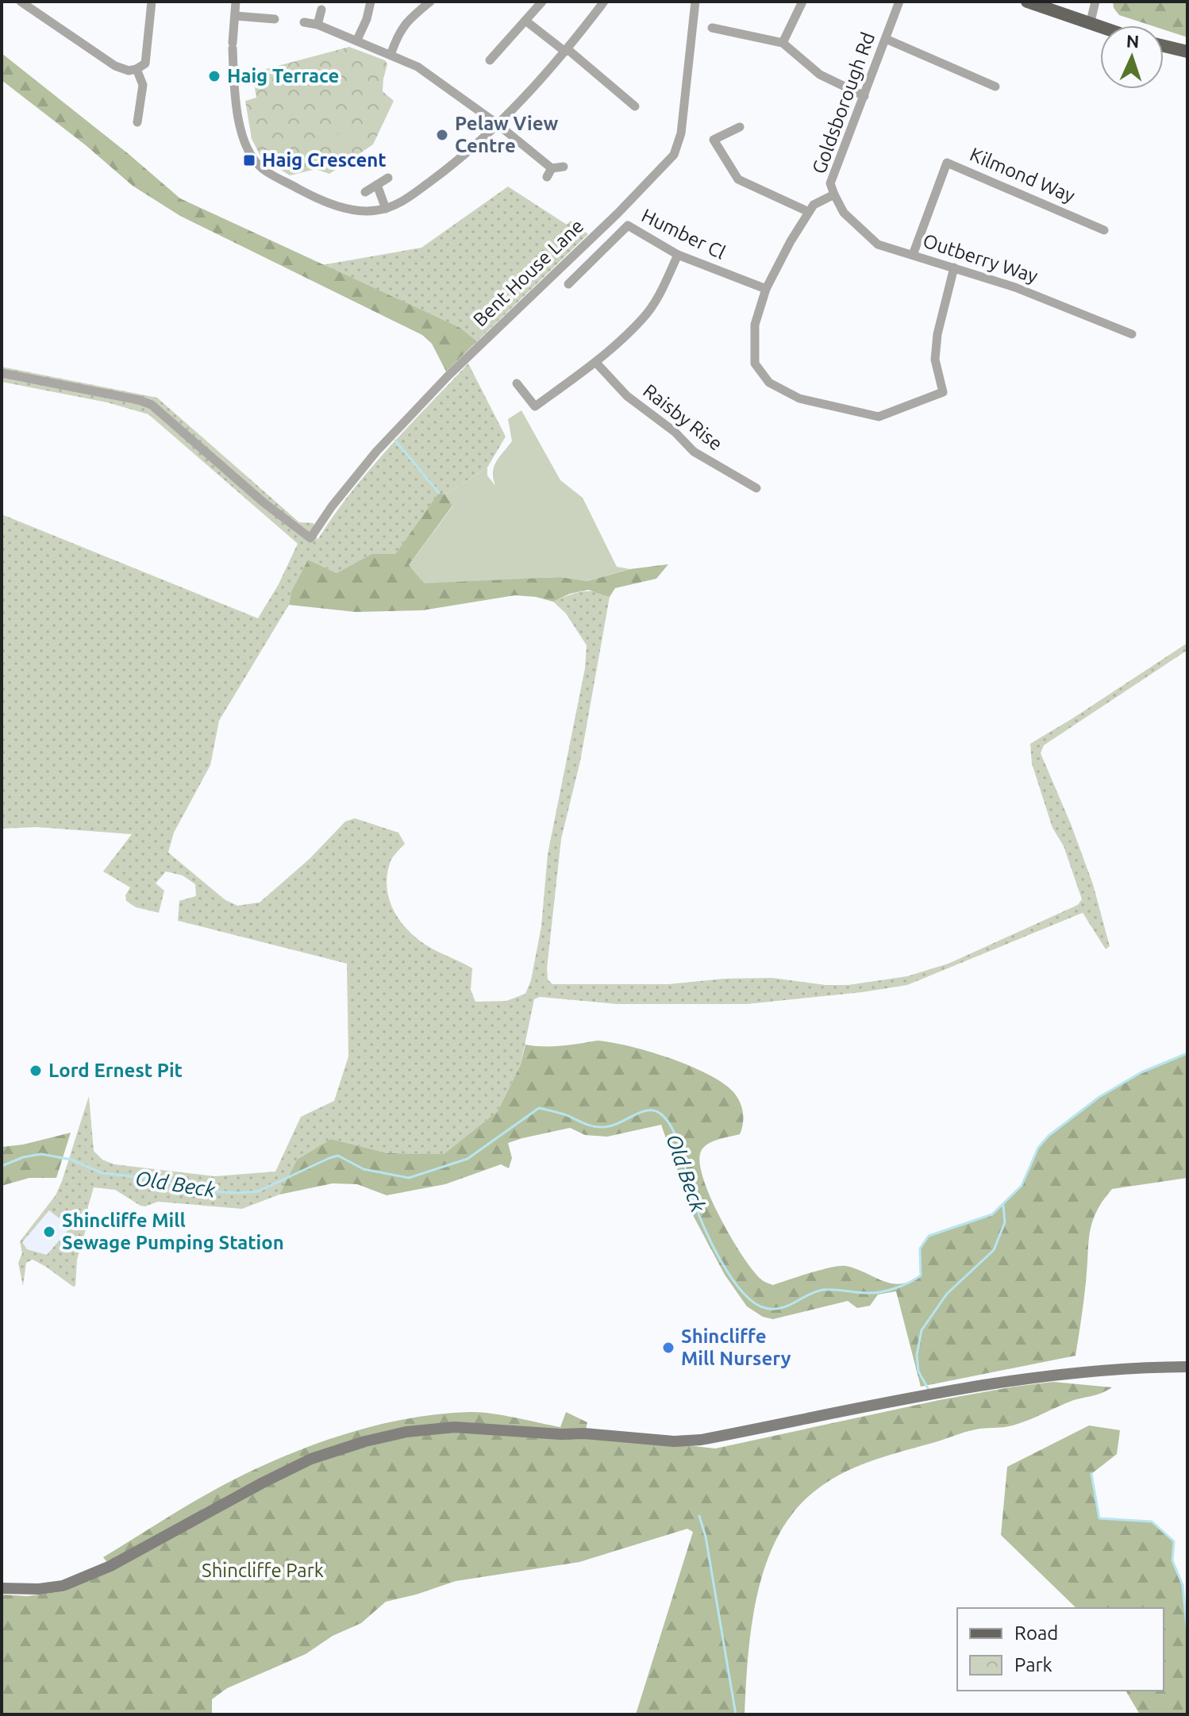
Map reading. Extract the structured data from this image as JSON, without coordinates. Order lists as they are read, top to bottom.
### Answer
{
  "streets": {
    "street": [
      "Goldsborough Rd",
      "Kilmond Way",
      "Humber Cl",
      "Outberry Way",
      "Bent House Lane",
      "Raisby Rise"
    ]
  },
  "crossings": [
    ["Goldsborough Rd", "Humber Cl"],
    ["Goldsborough Rd", "Outberry Way"],
    ["Kilmond Way", "Outberry Way"]
  ],
  "water": ["Old Beck"],
  "parks": ["Shincliffe Park"],
  "places": {
    "other": [
      "Haig Terrace",
      "Pelaw View Centre",
      "Lord Ernest Pit",
      "Shincliffe Mill Sewage Pumping Station",
      "Shincliffe Mill Nursery"
    ],
    "transit": ["Haig Crescent"]
  },
  "legend": ["Road", "Park"],
  "north": "top"
}
